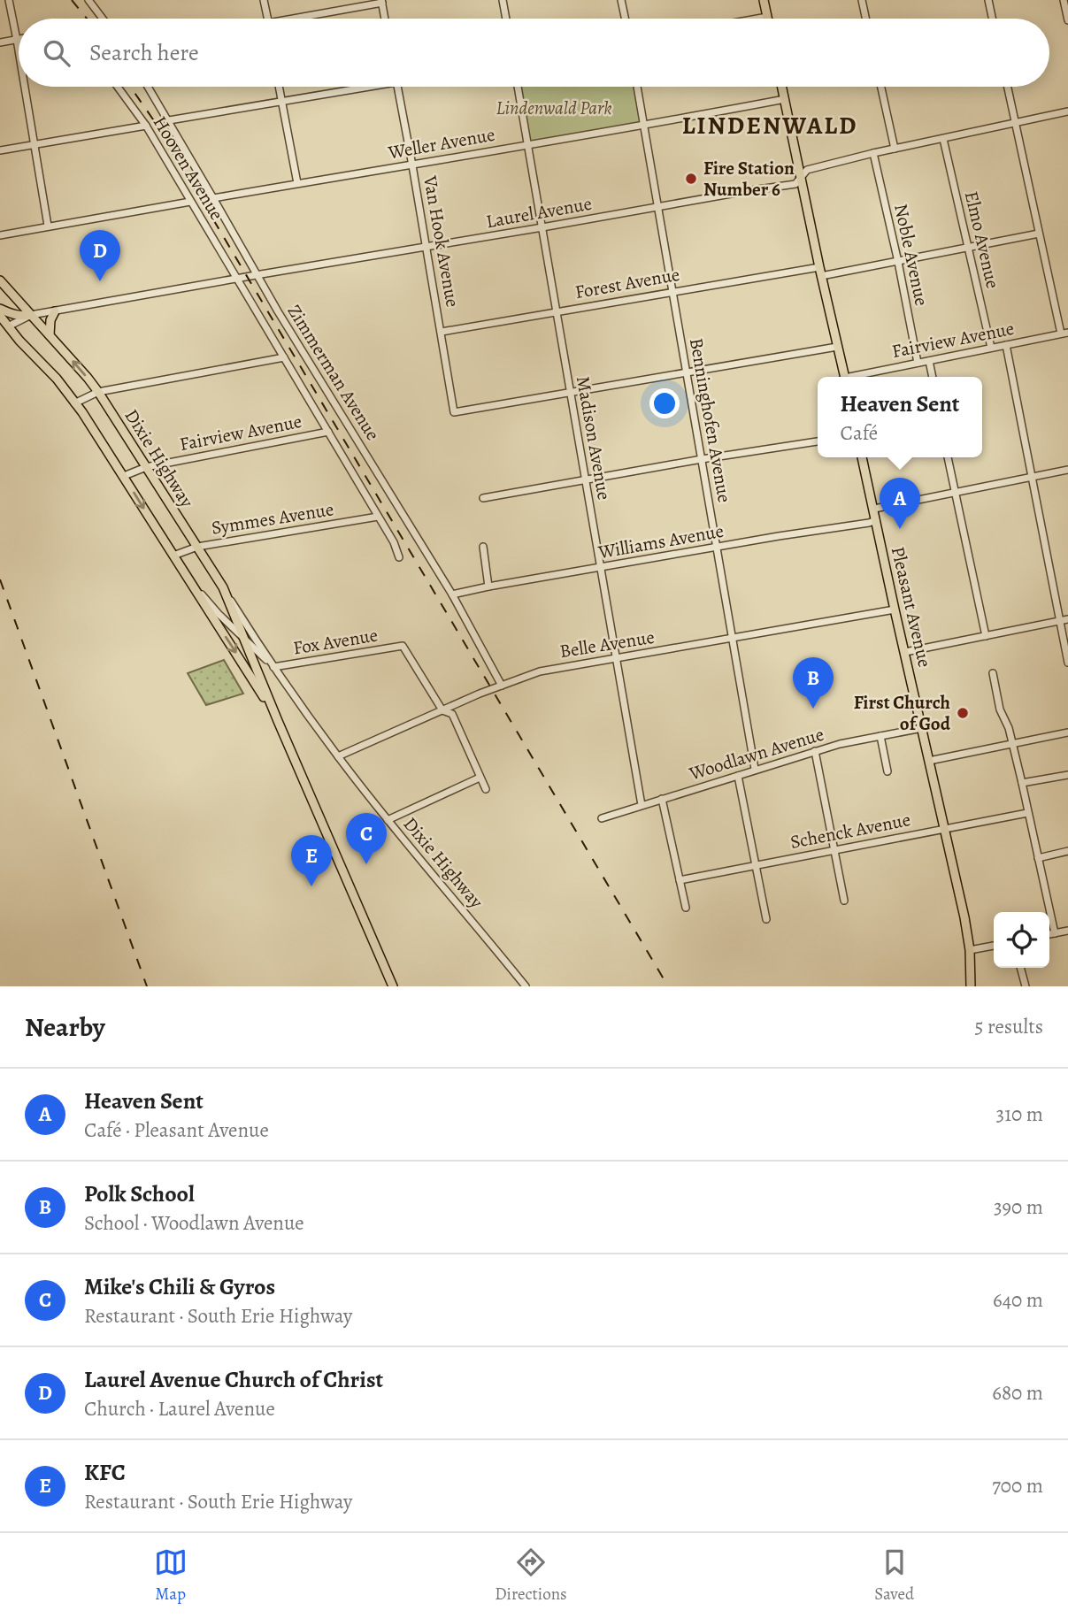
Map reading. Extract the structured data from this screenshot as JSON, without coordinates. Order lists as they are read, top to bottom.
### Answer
{
  "streets": {
    "main road": ["Dixie Highway", "Pleasant Avenue"],
    "street": [
      "Weller Avenue",
      "Hooven Avenue",
      "Laurel Avenue",
      "Elmo Avenue",
      "Van Hook Avenue",
      "Noble Avenue",
      "Forest Avenue",
      "Fairview Avenue",
      "Zimmerman Avenue",
      "Benninghofen Avenue",
      "Madison Avenue",
      "Symmes Avenue",
      "Williams Avenue",
      "Fox Avenue",
      "Belle Avenue",
      "Woodlawn Avenue",
      "Schenck Avenue"
    ]
  },
  "crossings": [
    ["Weller Avenue", "Van Hook Avenue"],
    ["Weller Avenue", "Zimmerman Avenue"],
    ["Weller Avenue", "Benninghofen Avenue"],
    ["Weller Avenue", "Madison Avenue"],
    ["Hooven Avenue", "Laurel Avenue"],
    ["Hooven Avenue", "Zimmerman Avenue"],
    ["Laurel Avenue", "Elmo Avenue"],
    ["Laurel Avenue", "Van Hook Avenue"],
    ["Laurel Avenue", "Noble Avenue"],
    ["Laurel Avenue", "Zimmerman Avenue"],
    ["Laurel Avenue", "Benninghofen Avenue"],
    ["Laurel Avenue", "Madison Avenue"],
    ["Laurel Avenue", "Dixie Highway"],
    ["Elmo Avenue", "Fairview Avenue"],
    ["Van Hook Avenue", "Forest Avenue"],
    ["Van Hook Avenue", "Madison Avenue"],
    ["Noble Avenue", "Fairview Avenue"],
    ["Forest Avenue", "Benninghofen Avenue"],
    ["Forest Avenue", "Madison Avenue"],
    ["Fairview Avenue", "Zimmerman Avenue"],
    ["Fairview Avenue", "Dixie Highway"],
    ["Zimmerman Avenue", "Symmes Avenue"],
    ["Zimmerman Avenue", "Williams Avenue"],
    ["Zimmerman Avenue", "Belle Avenue"],
    ["Benninghofen Avenue", "Williams Avenue"],
    ["Benninghofen Avenue", "Belle Avenue"],
    ["Benninghofen Avenue", "Woodlawn Avenue"],
    ["Madison Avenue", "Williams Avenue"],
    ["Madison Avenue", "Belle Avenue"],
    ["Madison Avenue", "Woodlawn Avenue"],
    ["Dixie Highway", "Symmes Avenue"],
    ["Dixie Highway", "Fox Avenue"],
    ["Dixie Highway", "Belle Avenue"],
    ["Williams Avenue", "Pleasant Avenue"],
    ["Pleasant Avenue", "Belle Avenue"],
    ["Pleasant Avenue", "Woodlawn Avenue"],
    ["Pleasant Avenue", "Schenck Avenue"],
    ["Fox Avenue", "Belle Avenue"]
  ],
  "districts": ["LINDENWALD"],
  "parks": ["Lindenwald Park"],
  "places": ["Fire Station Number 6", "First Church of God"],
  "page": {
    "search": "Search here",
    "pins": [
      "D",
      "A",
      "B",
      "C",
      "E"
    ],
    "popup": ["Heaven Sent", "Café"],
    "heading": ["Nearby", "5 results"],
    "list": [
      {
        "mark": "A",
        "name": "Heaven Sent",
        "note": "Café · Pleasant Avenue",
        "value": "310 m"
      },
      {
        "mark": "B",
        "name": "Polk School",
        "note": "School · Woodlawn Avenue",
        "value": "390 m"
      },
      {
        "mark": "C",
        "name": "Mike's Chili & Gyros",
        "note": "Restaurant · South Erie Highway",
        "value": "640 m"
      },
      {
        "mark": "D",
        "name": "Laurel Avenue Church of Christ",
        "note": "Church · Laurel Avenue",
        "value": "680 m"
      },
      {
        "mark": "E",
        "name": "KFC",
        "note": "Restaurant · South Erie Highway",
        "value": "700 m"
      }
    ],
    "nav": ["Map", "Directions", "Saved"]
  }
}
